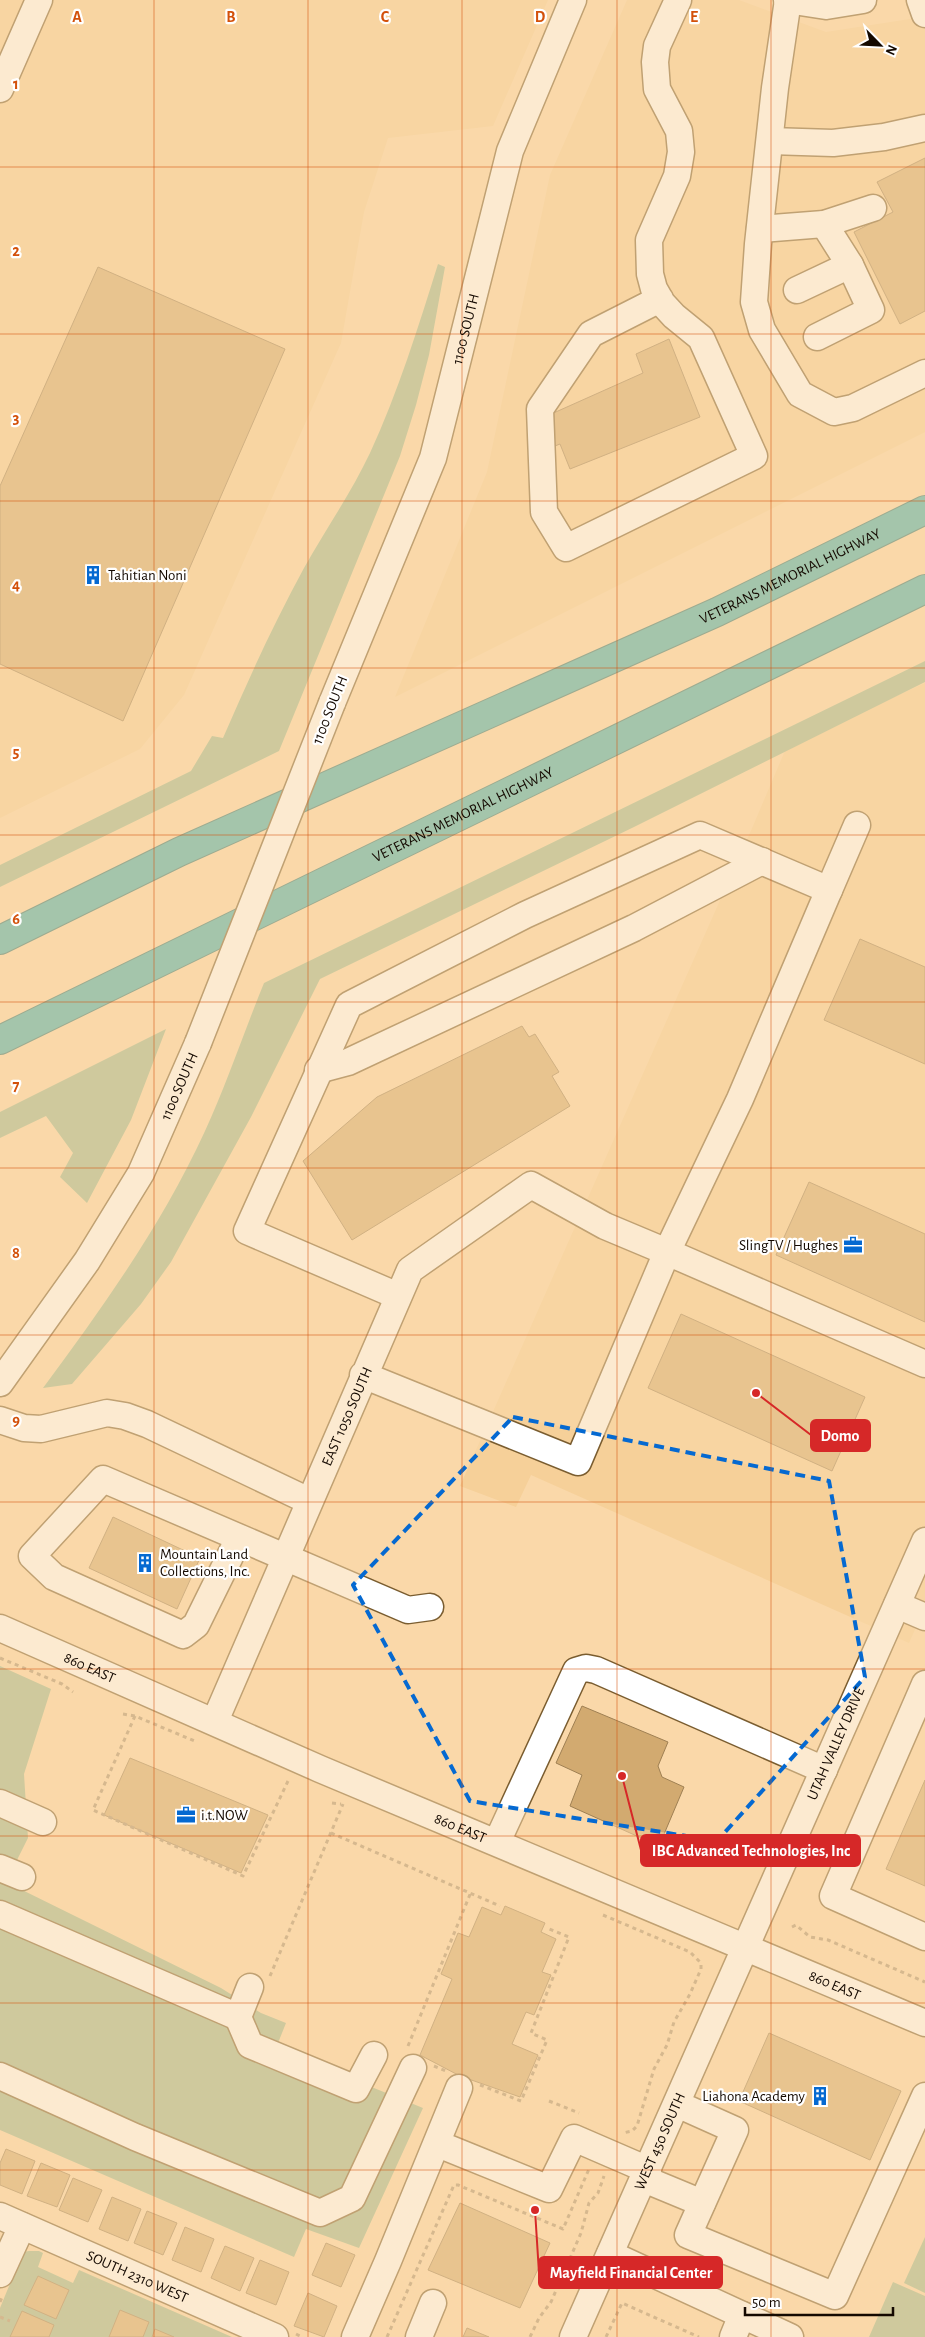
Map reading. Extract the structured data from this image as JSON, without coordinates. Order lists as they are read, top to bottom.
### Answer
{
  "streets": {
    "highway": ["VETERANS MEMORIAL HIGHWAY"],
    "street": [
      "1100 SOUTH",
      "EAST 1050 SOUTH",
      "860 EAST",
      "UTAH VALLEY DRIVE",
      "WEST 450 SOUTH",
      "SOUTH 2310 WEST"
    ]
  },
  "crossings": [
    ["EAST 1050 SOUTH", "860 EAST"],
    ["860 EAST", "UTAH VALLEY DRIVE"],
    ["860 EAST", "WEST 450 SOUTH"],
    ["UTAH VALLEY DRIVE", "WEST 450 SOUTH"]
  ],
  "places": {
    "building": ["Tahitian Noni", "Mountain Land Collections, Inc.", "Liahona Academy"],
    "office": ["SlingTV / Hughes", "i.t.NOW"],
    "other": ["Domo", "IBC Advanced Technologies, Inc", "Mayfield Financial Center"]
  },
  "scale_bar": "50 m",
  "north": "bottom right",
  "grid": {
    "columns": [
      "A",
      "B",
      "C",
      "D",
      "E"
    ],
    "rows": [
      "1",
      "2",
      "3",
      "4",
      "5",
      "6",
      "7",
      "8",
      "9"
    ]
  }
}
